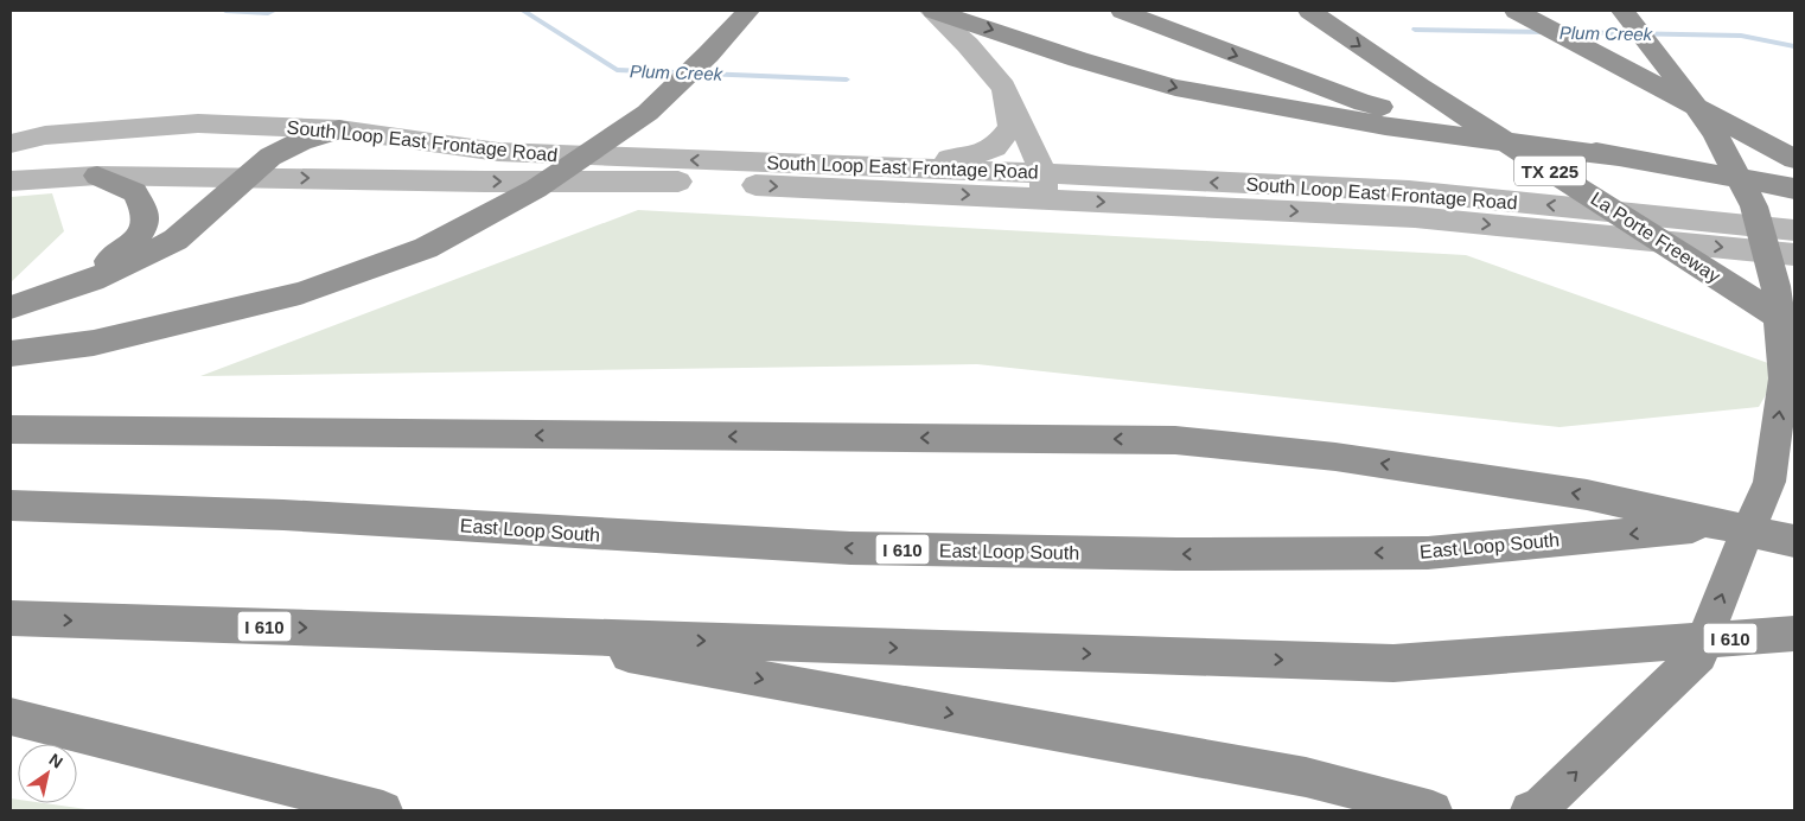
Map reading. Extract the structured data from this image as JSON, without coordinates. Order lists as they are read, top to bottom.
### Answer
{
  "streets": {
    "highway": [
      "TX 225",
      "La Porte Freeway",
      "East Loop South",
      "I 610"
    ],
    "main road": ["South Loop East Frontage Road"]
  },
  "water": ["Plum Creek"],
  "north": "top right"
}
